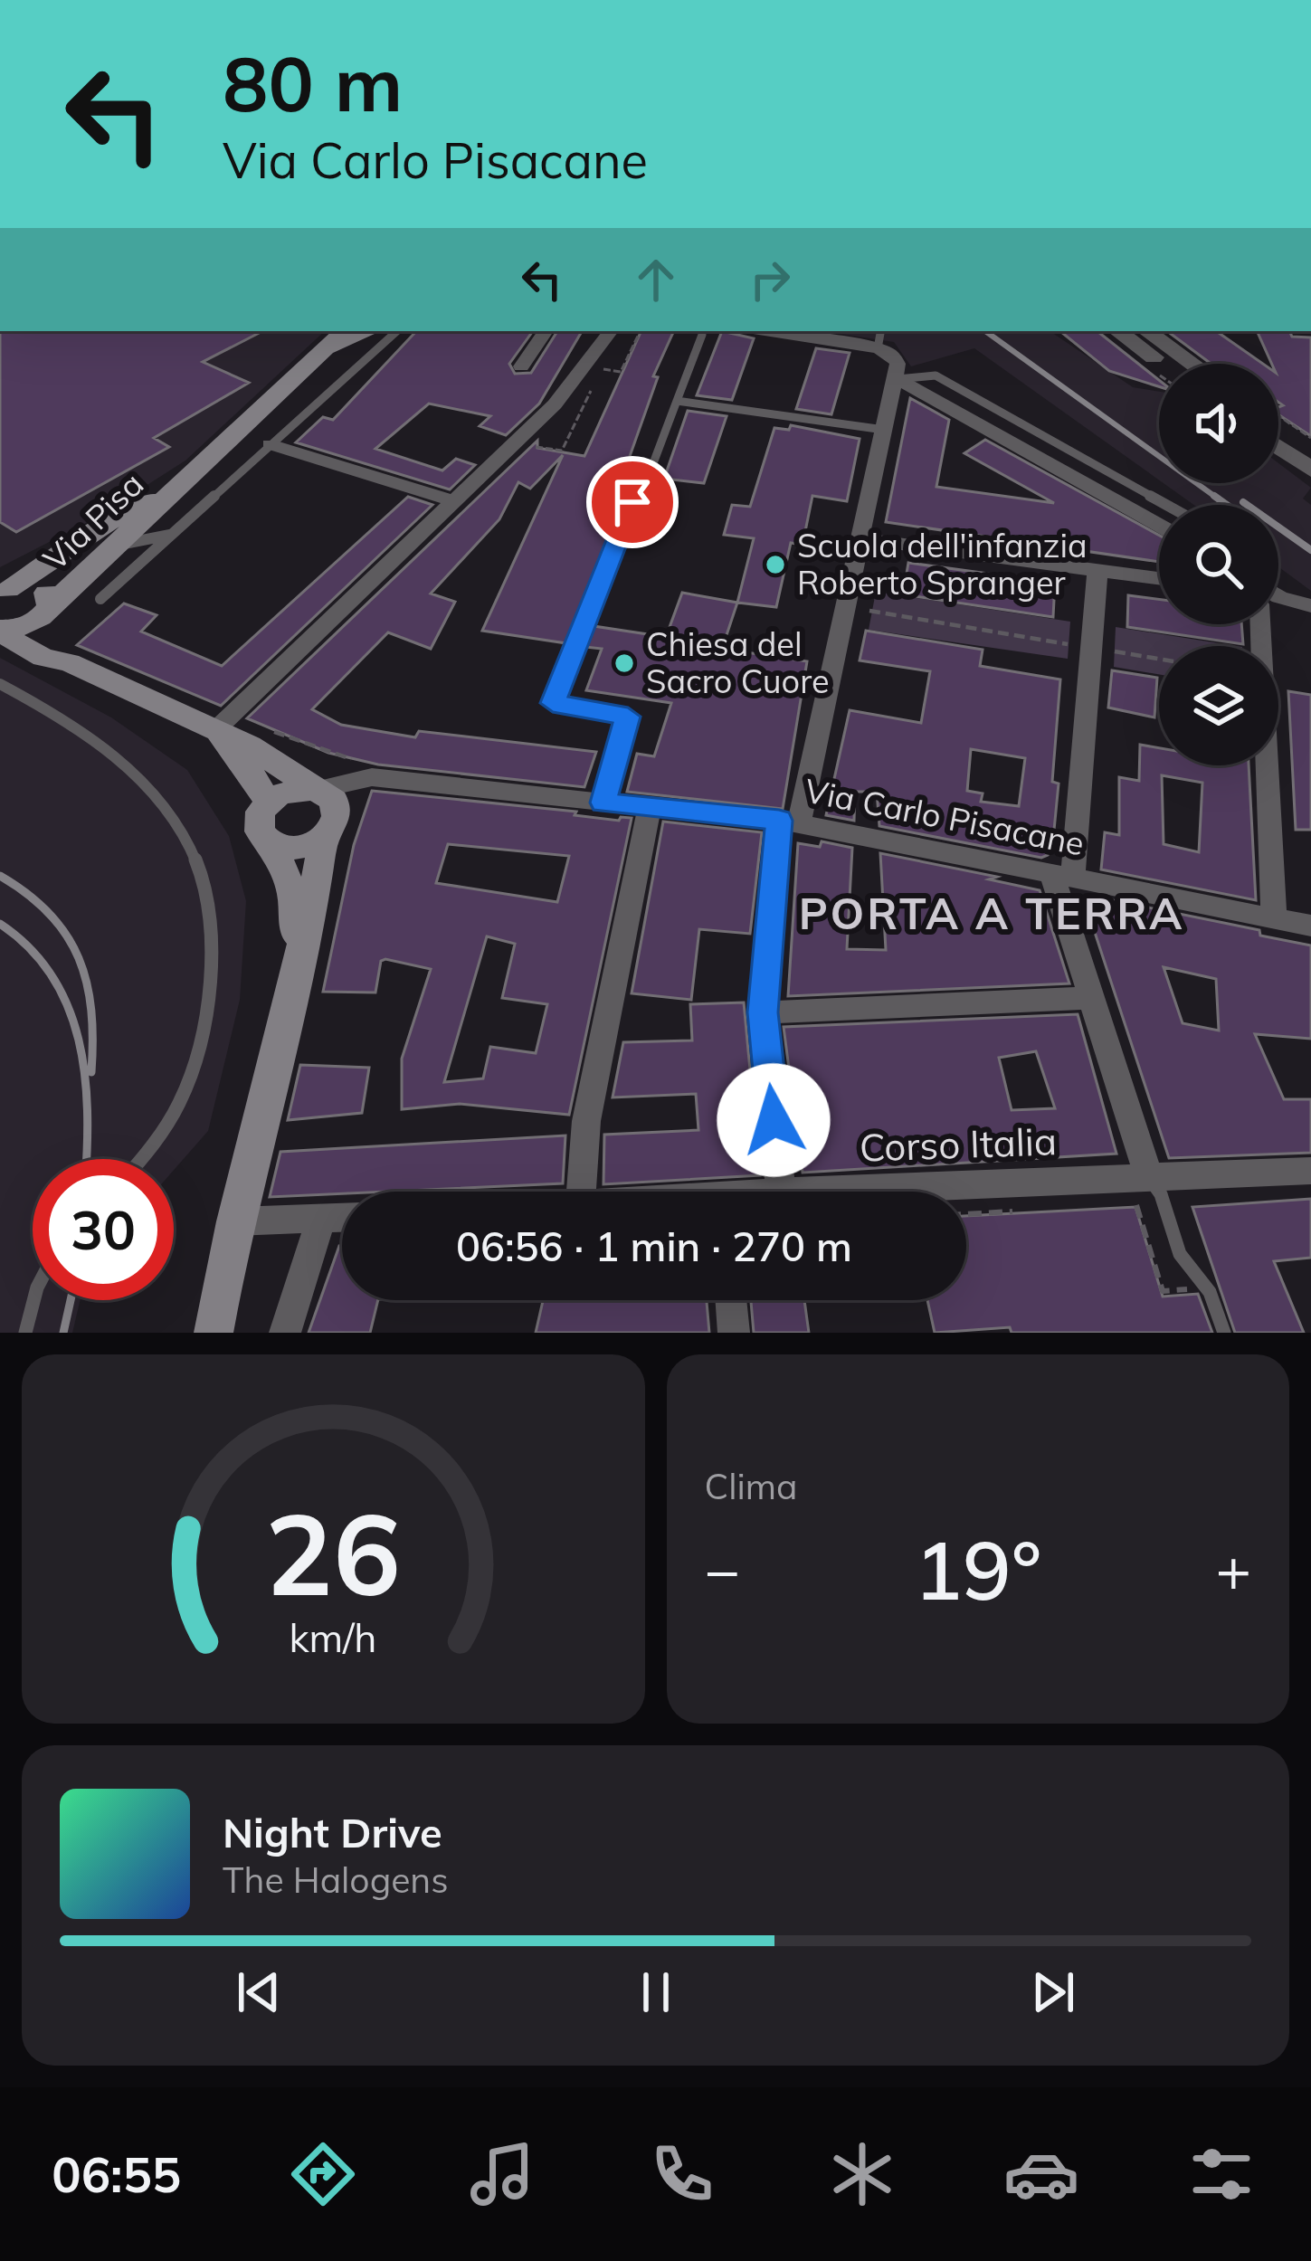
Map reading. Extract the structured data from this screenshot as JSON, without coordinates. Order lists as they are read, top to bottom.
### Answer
{
  "streets": {
    "main road": ["Via Pisa"],
    "street": ["Via Carlo Pisacane", "Corso Italia"]
  },
  "districts": ["PORTA A TERRA"],
  "places": ["Scuola dell'infanzia Roberto Spranger", "Chiesa del Sacro Cuore"],
  "page": {
    "turn": ["80 m", "Via Carlo Pisacane"],
    "limit": "30",
    "trip": "06:56 · 1 min · 270 m",
    "tile": "Clima",
    "heat": ["−", "19°", "+"],
    "song": ["Night Drive", "The Halogens"],
    "tabs": "06:55",
    "gauge": ["26", "km/h"]
  }
}
